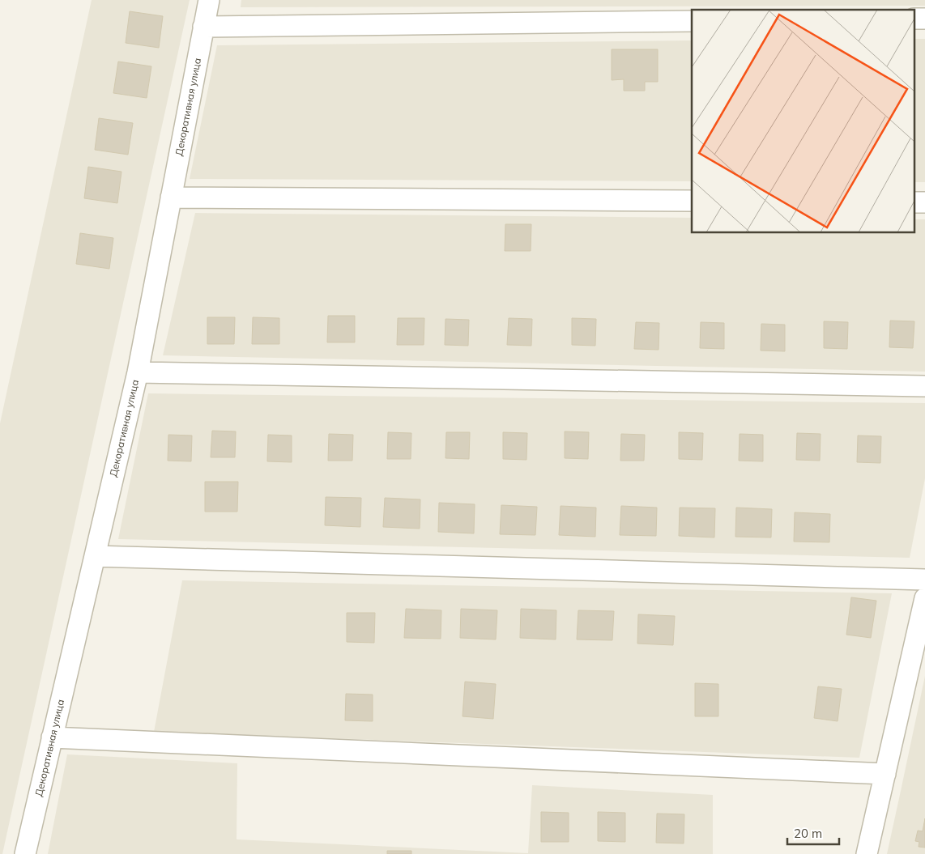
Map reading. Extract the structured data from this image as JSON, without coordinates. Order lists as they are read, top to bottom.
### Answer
{
  "streets": {
    "street": ["Декоративная улица"]
  },
  "scale_bar": "20 m"
}
